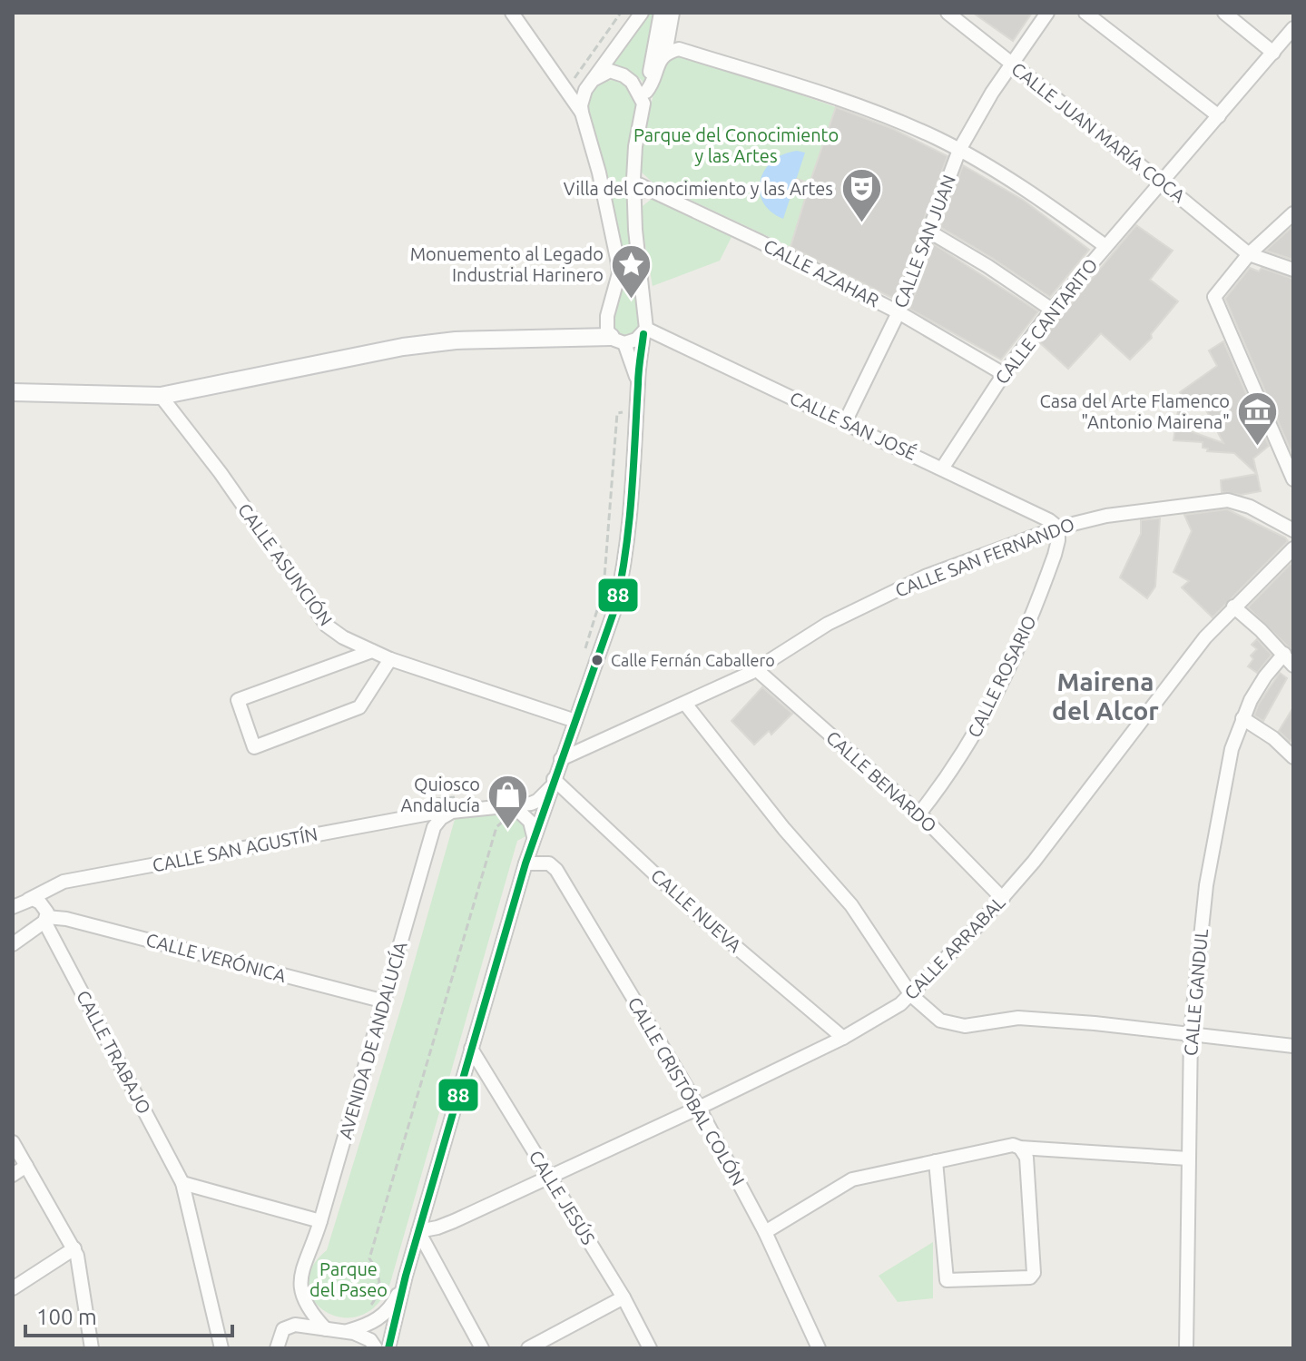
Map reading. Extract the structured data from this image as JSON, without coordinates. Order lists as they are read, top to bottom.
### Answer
{
  "streets": {
    "street": [
      "CALLE JUAN MARÍA COCA",
      "CALLE SAN JUAN",
      "CALLE AZAHAR",
      "CALLE CANTARITO",
      "CALLE SAN JOSÉ",
      "CALLE SAN FERNANDO",
      "CALLE ASUNCIÓN",
      "CALLE ROSARIO",
      "CALLE BENARDO",
      "CALLE SAN AGUSTÍN",
      "CALLE NUEVA",
      "CALLE ARRABAL",
      "CALLE VERÓNICA",
      "CALLE GANDUL",
      "AVENIDA DE ANDALUCÍA",
      "CALLE TRABAJO",
      "CALLE CRISTÓBAL COLÓN",
      "CALLE JESÚS"
    ]
  },
  "crossings": [
    ["CALLE JUAN MARÍA COCA", "CALLE SAN JUAN"],
    ["CALLE JUAN MARÍA COCA", "CALLE CANTARITO"],
    ["CALLE SAN JUAN", "CALLE AZAHAR"],
    ["CALLE SAN JUAN", "CALLE SAN JOSÉ"],
    ["CALLE AZAHAR", "CALLE CANTARITO"],
    ["CALLE CANTARITO", "CALLE SAN JOSÉ"],
    ["CALLE SAN JOSÉ", "CALLE SAN FERNANDO"],
    ["CALLE SAN JOSÉ", "CALLE ROSARIO"],
    ["CALLE SAN FERNANDO", "CALLE ROSARIO"],
    ["CALLE SAN FERNANDO", "CALLE BENARDO"],
    ["CALLE ROSARIO", "CALLE BENARDO"],
    ["CALLE BENARDO", "CALLE ARRABAL"],
    ["CALLE SAN AGUSTÍN", "AVENIDA DE ANDALUCÍA"],
    ["CALLE SAN AGUSTÍN", "CALLE TRABAJO"],
    ["CALLE NUEVA", "CALLE ARRABAL"],
    ["CALLE ARRABAL", "CALLE CRISTÓBAL COLÓN"],
    ["CALLE ARRABAL", "CALLE JESÚS"],
    ["CALLE VERÓNICA", "AVENIDA DE ANDALUCÍA"],
    ["CALLE VERÓNICA", "CALLE TRABAJO"]
  ],
  "districts": ["Mairena del Alcor"],
  "parks": ["Parque del Conocimiento y las Artes", "Parque del Paseo"],
  "places": {
    "theatre": ["Villa del Conocimiento y las Artes"],
    "place": ["Monuemento al Legado Industrial Harinero"],
    "museum": ["Casa del Arte Flamenco \"Antonio Mairena\""],
    "other": ["Calle Fernán Caballero"],
    "shop": ["Quiosco Andalucía"]
  },
  "lines": ["transit line 88"],
  "scale_bar": "100 m"
}
